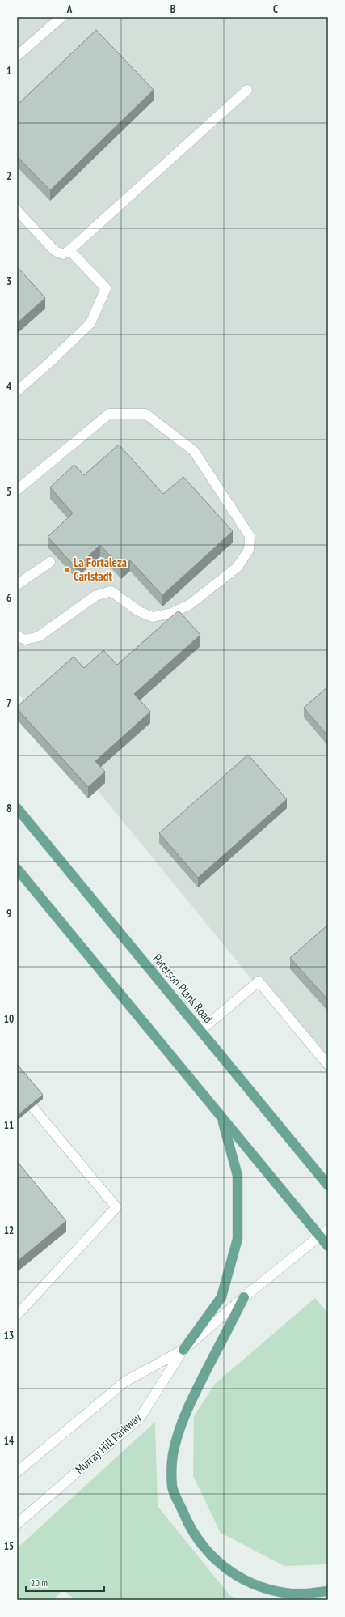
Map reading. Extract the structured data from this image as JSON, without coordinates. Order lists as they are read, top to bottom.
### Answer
{
  "streets": {
    "main road": ["Paterson Plank Road"],
    "street": ["Murray Hill Parkway"]
  },
  "places": ["La Fortaleza Carlstadt"],
  "scale_bar": "20 m",
  "grid": {
    "columns": ["A", "B", "C"],
    "rows": [
      "1",
      "2",
      "3",
      "4",
      "5",
      "6",
      "7",
      "8",
      "9",
      "10",
      "11",
      "12",
      "13",
      "14",
      "15"
    ]
  }
}
